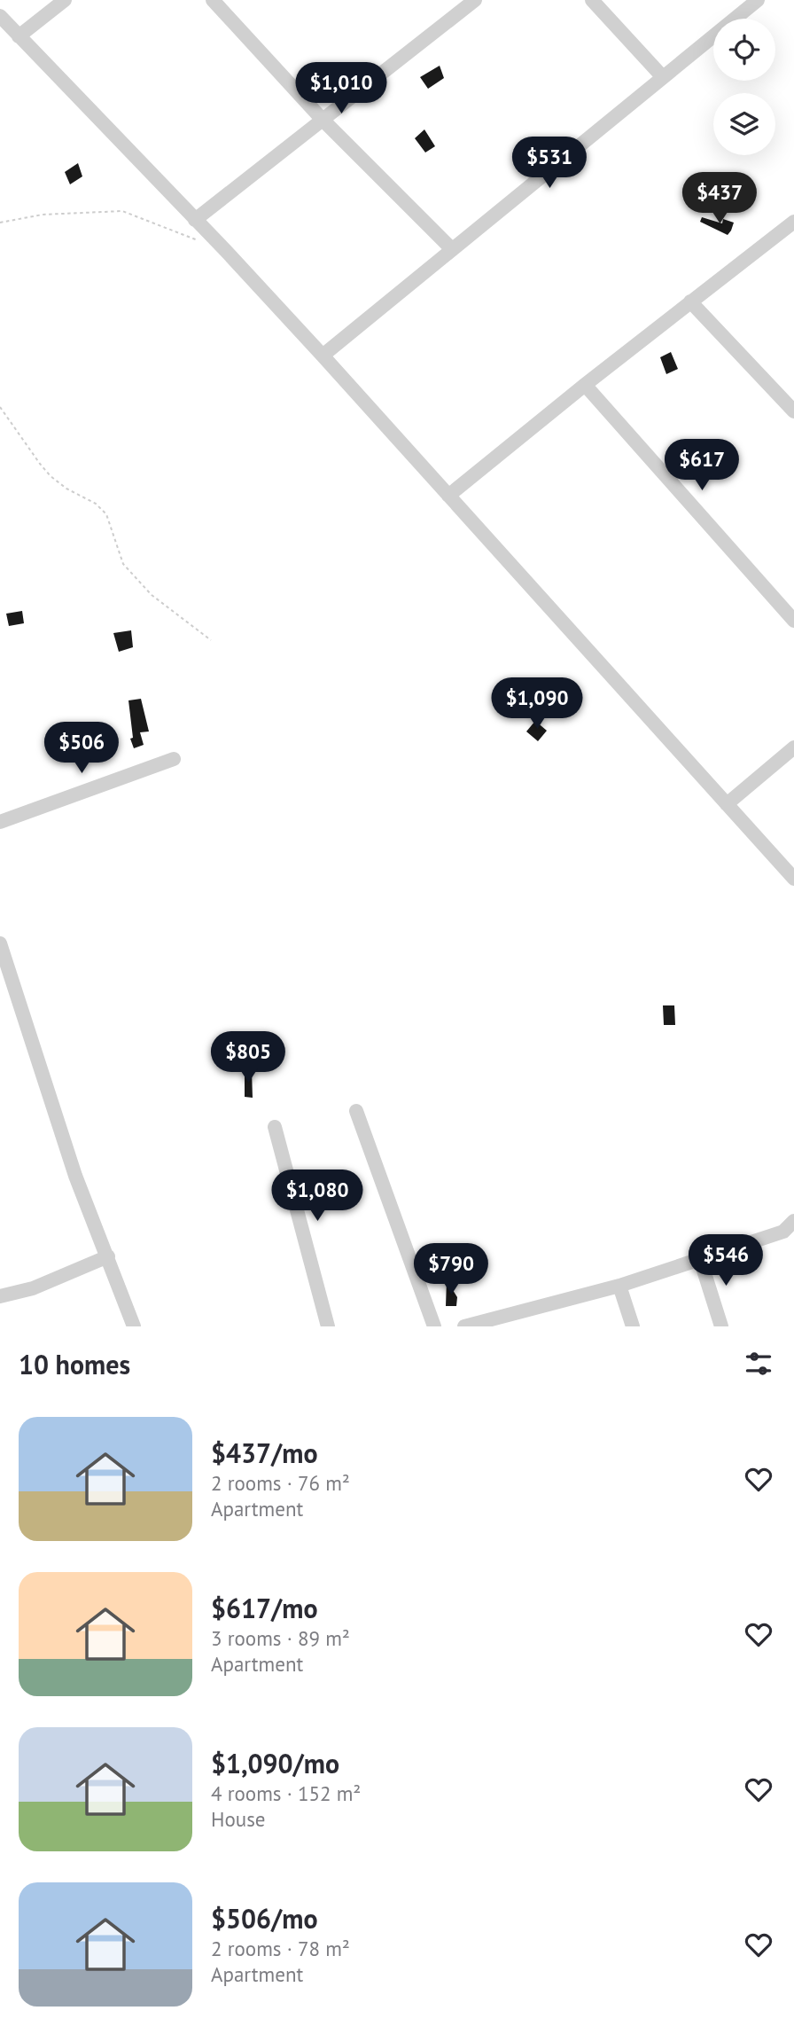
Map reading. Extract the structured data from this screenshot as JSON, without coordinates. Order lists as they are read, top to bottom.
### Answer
{
  "page": {
    "price": [
      "$1,010",
      "$531",
      "$437",
      "$617",
      "$1,090",
      "$506",
      "$805",
      "$1,080",
      "$546",
      "$790"
    ],
    "heading": "10 homes",
    "list": [
      {
        "name": "$437/mo",
        "note": "2 rooms · 76 m² · Apartment"
      },
      {
        "name": "$617/mo",
        "note": "3 rooms · 89 m² · Apartment"
      },
      {
        "name": "$1,090/mo",
        "note": "4 rooms · 152 m² · House"
      },
      {
        "name": "$506/mo",
        "note": "2 rooms · 78 m² · Apartment"
      }
    ]
  }
}
